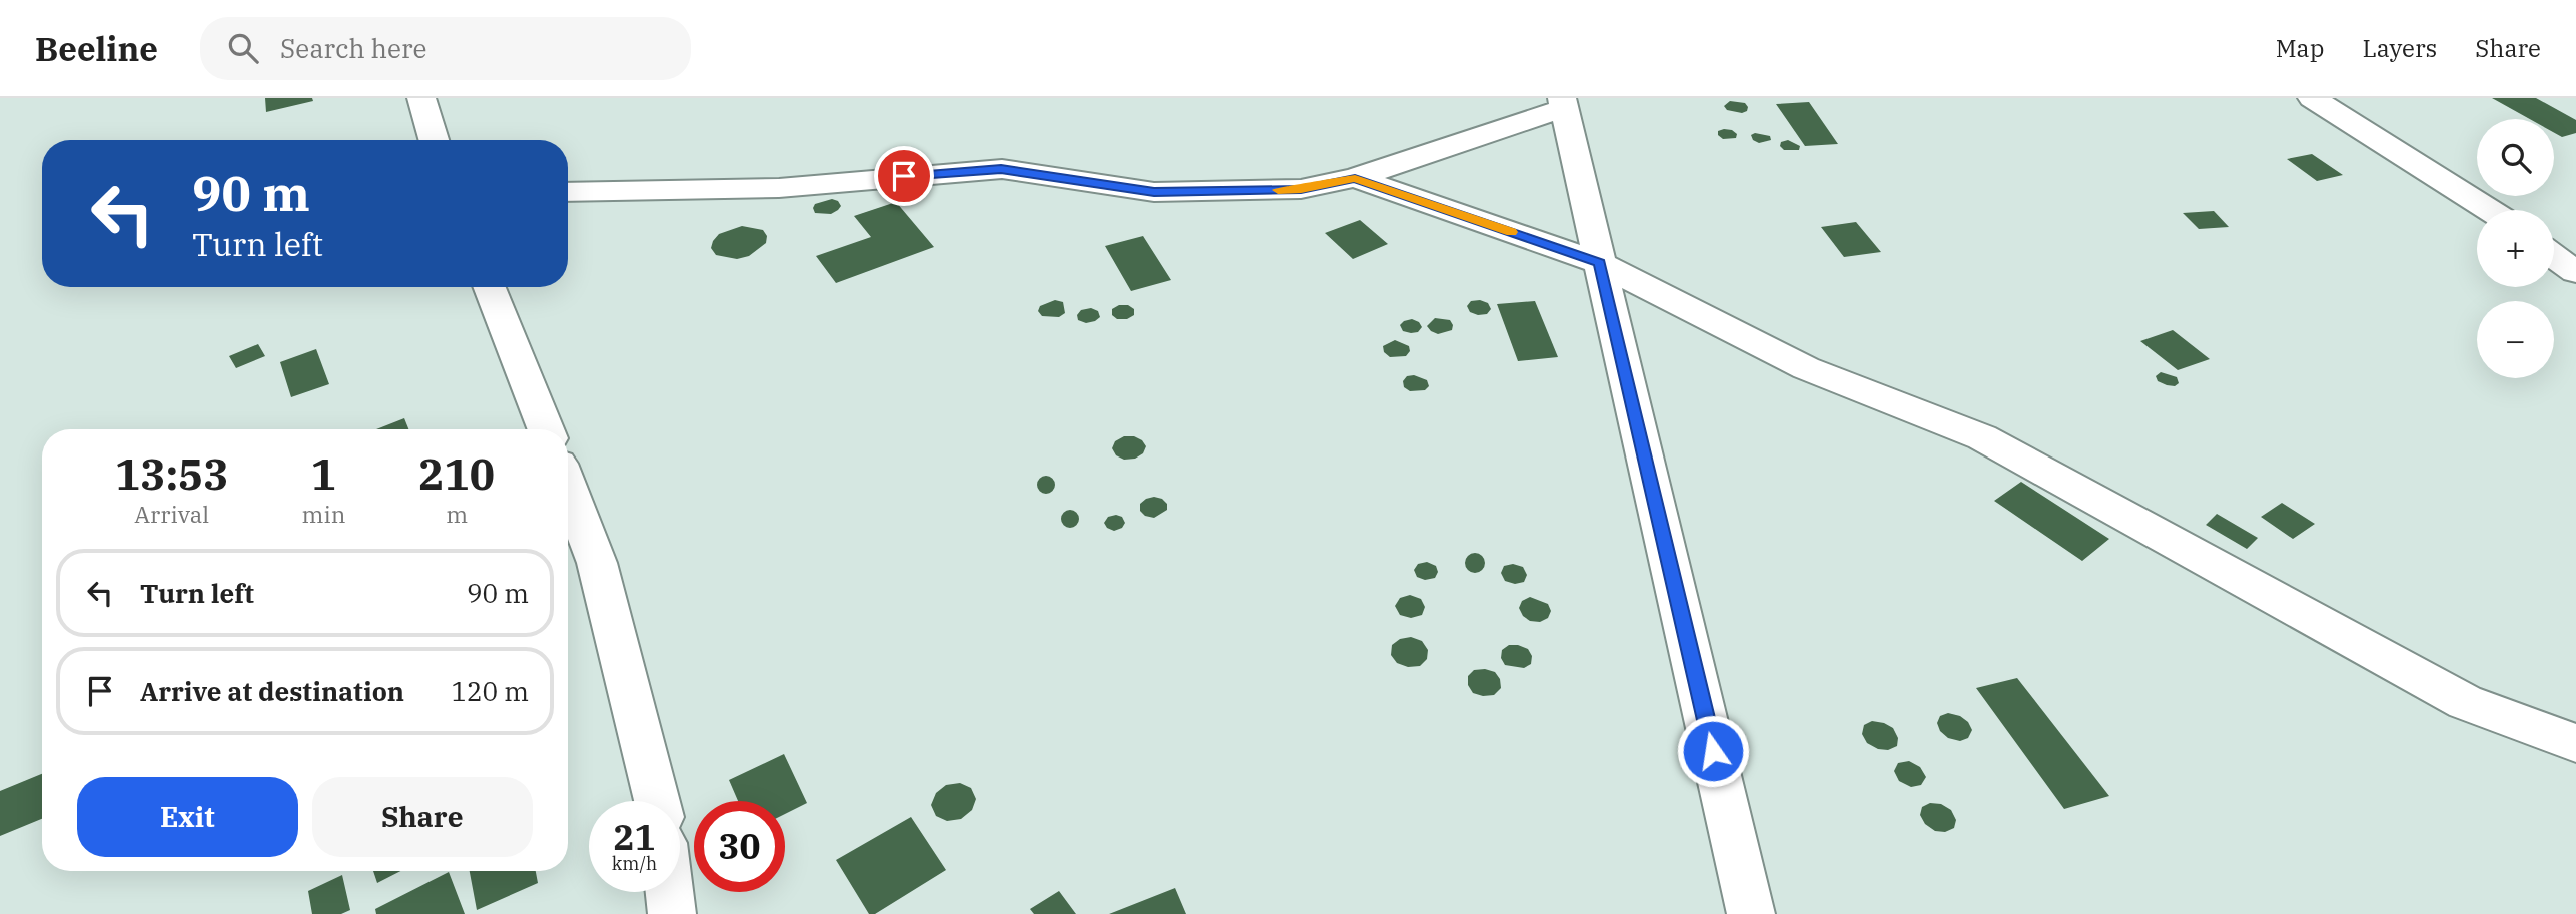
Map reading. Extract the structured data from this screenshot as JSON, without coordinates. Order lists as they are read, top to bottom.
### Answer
{
  "page": {
    "header": "Beeline",
    "search": "Search here",
    "nav": ["Map", "Layers", "Share"],
    "map_buttons": ["+", "−"],
    "turn": ["90 m", "Turn left"],
    "eta": [
      "13:53",
      "Arrival",
      "1",
      "min",
      "210",
      "m"
    ],
    "list": [
      {
        "name": "Turn left",
        "value": "90 m"
      },
      {
        "name": "Arrive at destination",
        "value": "120 m"
      }
    ],
    "buttons": ["Exit", "Share"],
    "speed": "21 km/h",
    "limit": "30"
  }
}
